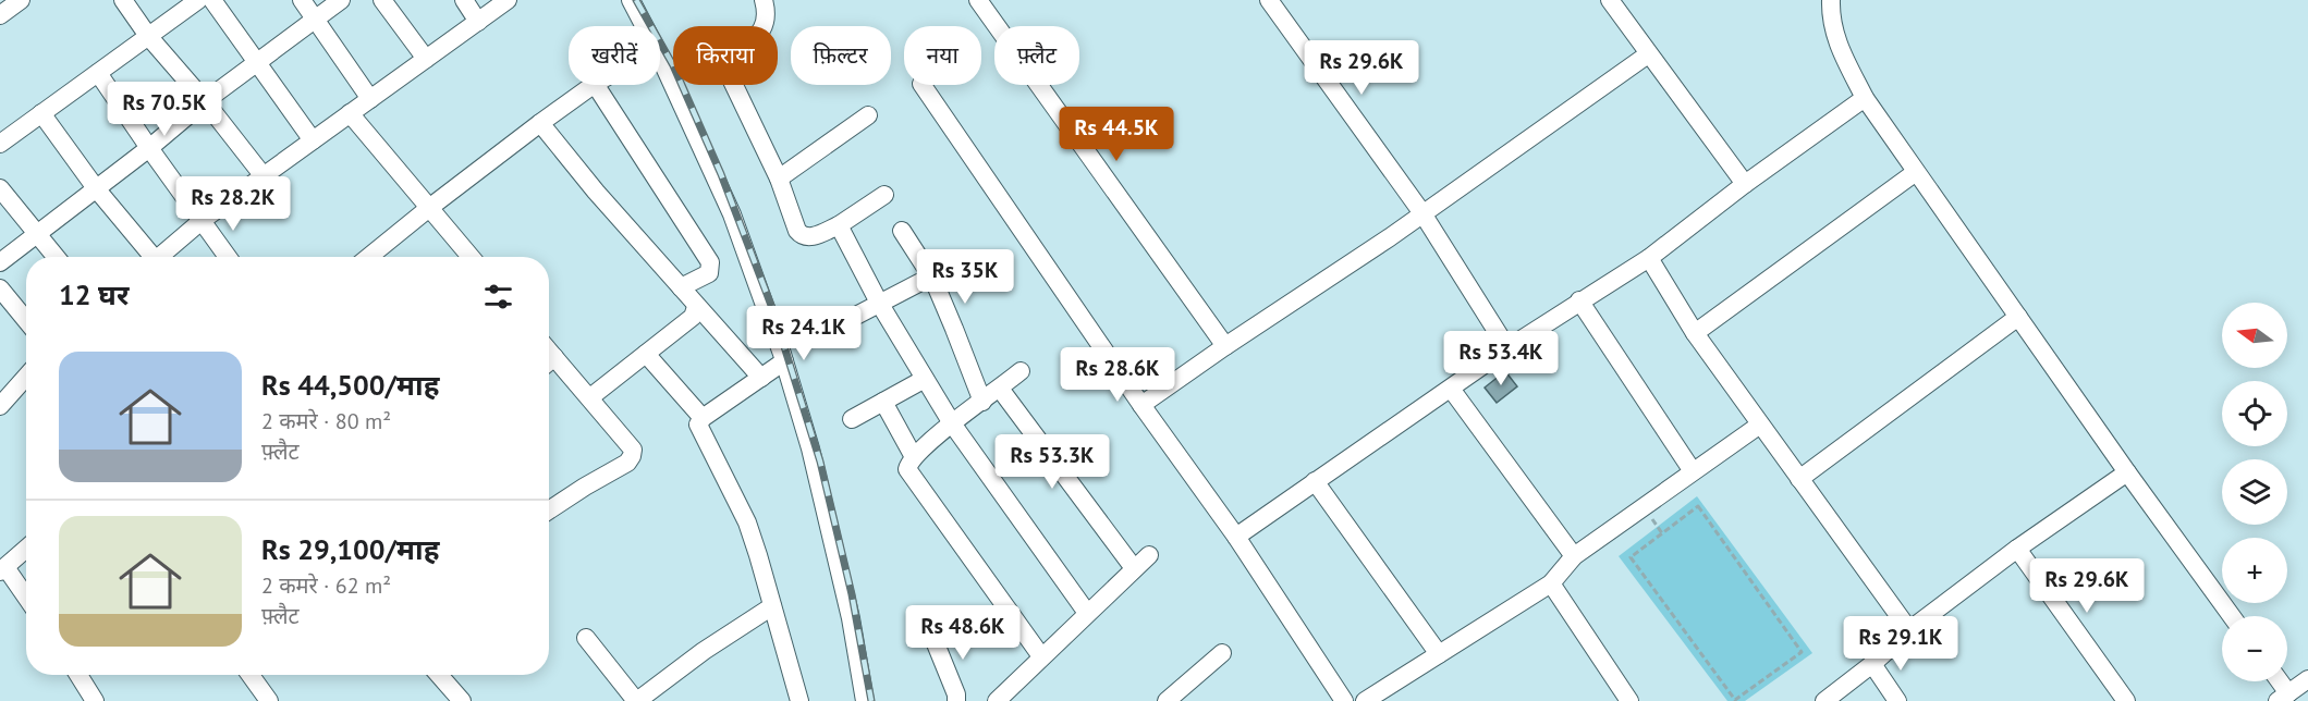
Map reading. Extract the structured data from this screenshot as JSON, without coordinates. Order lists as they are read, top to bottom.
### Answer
{
  "north": "left",
  "page": {
    "chip": [
      "खरीदें",
      "किराया",
      "फ़िल्टर",
      "नया",
      "फ़्लैट"
    ],
    "price": [
      "Rs 29.6K",
      "Rs 70.5K",
      "Rs 44.5K",
      "Rs 28.2K",
      "Rs 35K",
      "Rs 24.1K",
      "Rs 53.4K",
      "Rs 28.6K",
      "Rs 53.3K",
      "Rs 29.6K",
      "Rs 48.6K",
      "Rs 29.1K"
    ],
    "heading": "12 घर",
    "map_buttons": ["+", "−"],
    "list": [
      {
        "name": "Rs 44,500/माह",
        "note": "2 कमरे · 80 m² · फ़्लैट"
      },
      {
        "name": "Rs 29,100/माह",
        "note": "2 कमरे · 62 m² · फ़्लैट"
      }
    ]
  }
}
